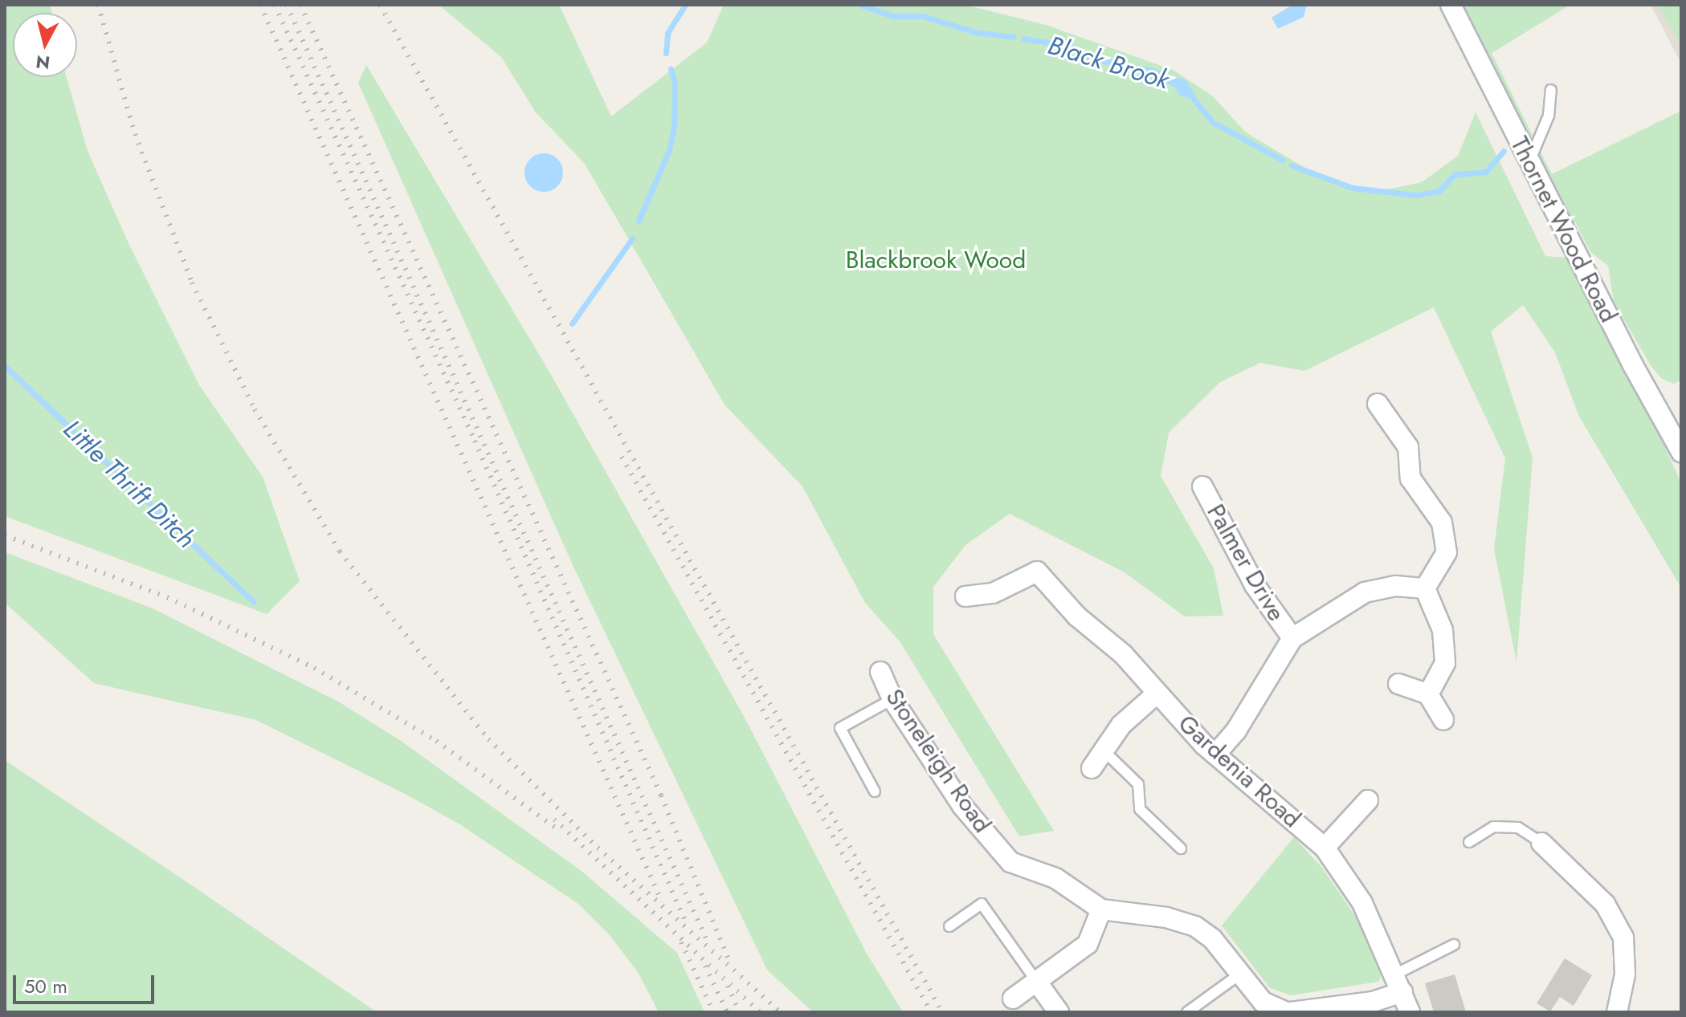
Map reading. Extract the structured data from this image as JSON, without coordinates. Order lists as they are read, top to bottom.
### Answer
{
  "streets": {
    "street": [
      "Thornet Wood Road",
      "Palmer Drive",
      "Stoneleigh Road",
      "Gardenia Road"
    ]
  },
  "water": ["Black Brook", "Little Thrift Ditch"],
  "parks": ["Blackbrook Wood"],
  "scale_bar": "50 m",
  "north": "bottom"
}
